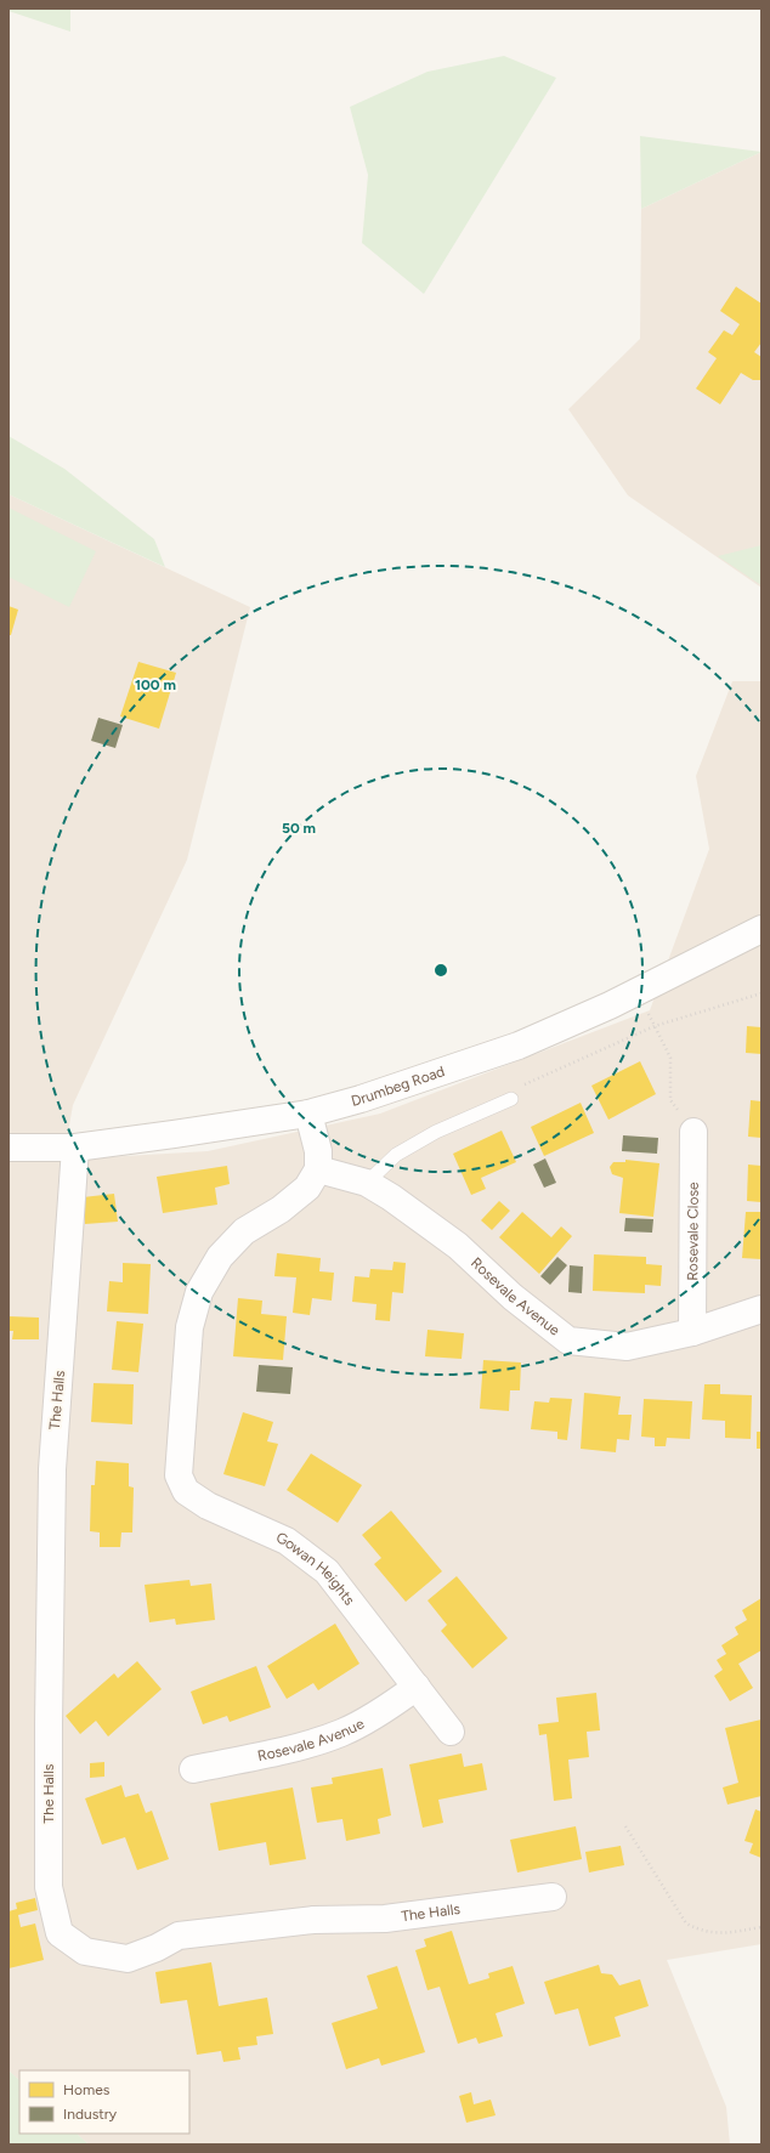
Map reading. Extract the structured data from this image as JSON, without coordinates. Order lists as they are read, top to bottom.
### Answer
{
  "streets": {
    "street": [
      "Drumbeg Road",
      "Rosevale Close",
      "Rosevale Avenue",
      "The Halls",
      "Gowan Heights"
    ]
  },
  "crossings": [
    ["Drumbeg Road", "The Halls"],
    ["Rosevale Close", "Rosevale Avenue"],
    ["Rosevale Avenue", "Gowan Heights"]
  ],
  "legend": ["Homes", "Industry"],
  "rings": ["100 m", "50 m"]
}
